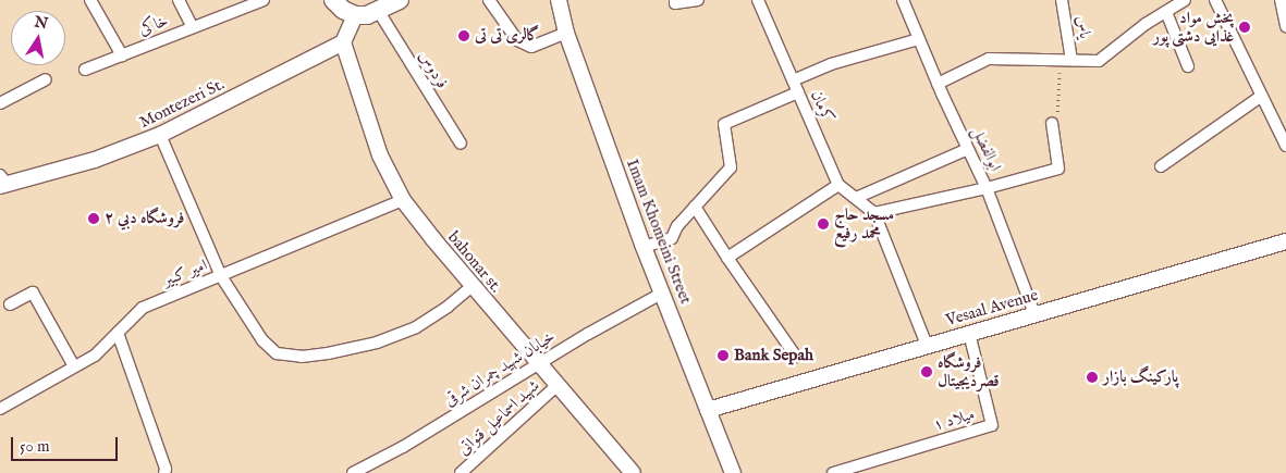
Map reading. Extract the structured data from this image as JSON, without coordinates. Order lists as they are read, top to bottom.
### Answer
{
  "streets": {
    "main road": [
      "Montezeri St.",
      "Imam Khomeini Street",
      "bahonar st.",
      "Vesaal Avenue"
    ],
    "street": [
      "خاکی",
      "یاس",
      "فردوس",
      "کرمان",
      "ابوالفضل",
      "امیر کبیر",
      "خیابان شهید چمران شرقی",
      "شهید اسماعیل قنواتی",
      "میلاد ۱"
    ]
  },
  "crossings": [
    ["Montezeri St.", "bahonar st."],
    ["ابوالفضل", "Vesaal Avenue"],
    ["Imam Khomeini Street", "Vesaal Avenue"],
    ["Imam Khomeini Street", "خیابان شهید چمران شرقی"],
    ["bahonar st.", "امیر کبیر"],
    ["bahonar st.", "خیابان شهید چمران شرقی"],
    ["bahonar st.", "شهید اسماعیل قنواتی"],
    ["Vesaal Avenue", "میلاد ۱"]
  ],
  "places": [
    "پخش مواد غذایی دشتی پور",
    "گالری تی تی",
    "فروشگاه دبي ٢",
    "مسجد حاج محمد رفیع",
    "Bank Sepah",
    "فروشگاه قصردیجیتال",
    "پارکینگ بازار"
  ],
  "scale_bar": "50 m",
  "north": "top"
}
